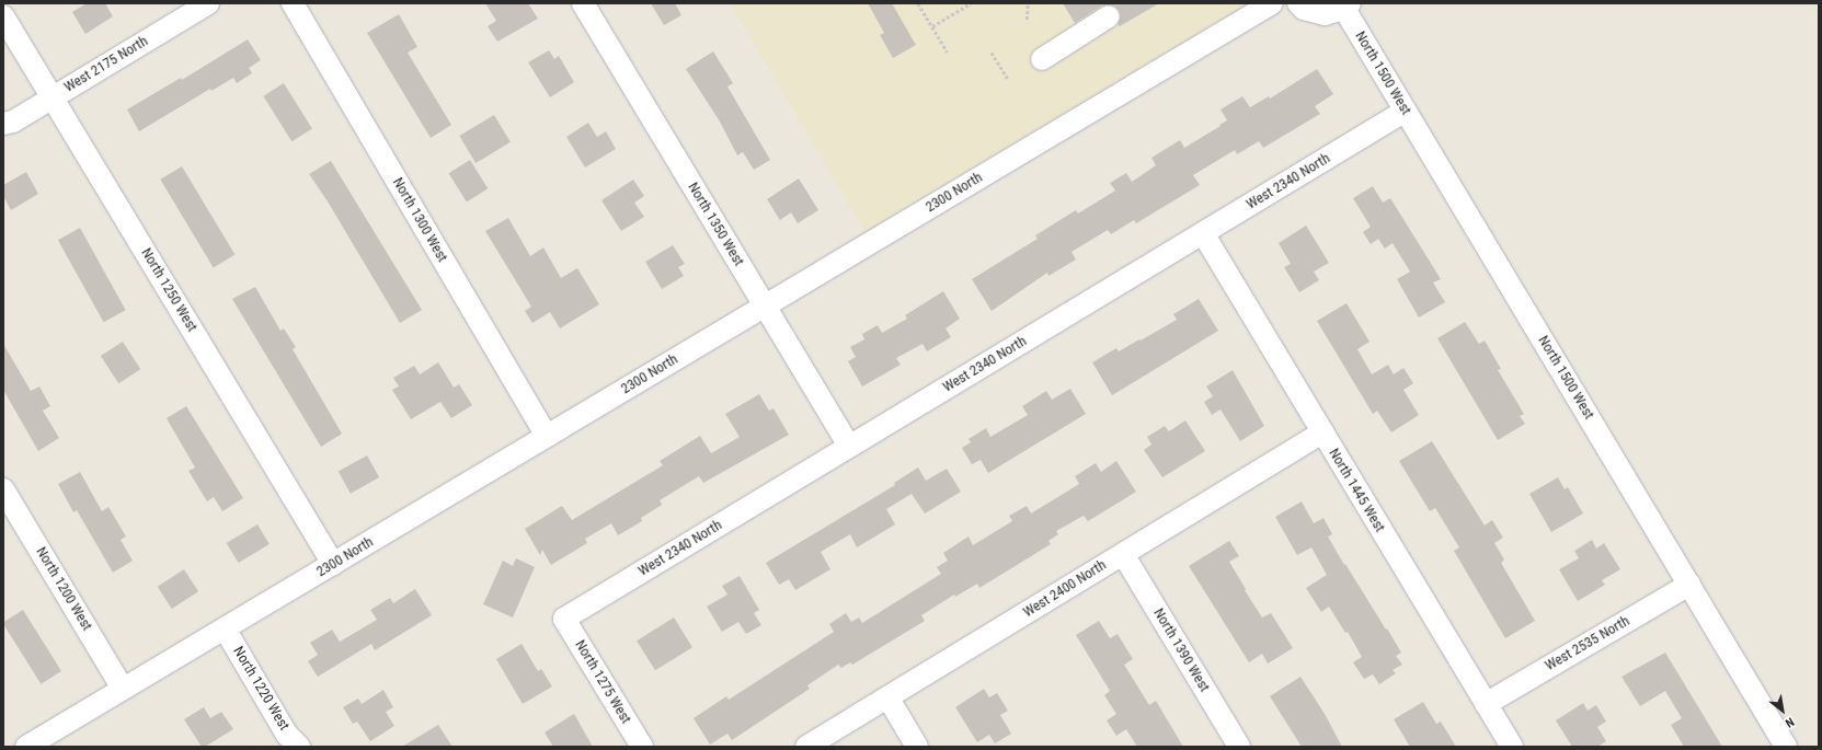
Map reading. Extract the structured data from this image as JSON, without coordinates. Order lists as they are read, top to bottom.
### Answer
{
  "streets": {
    "street": [
      "West 2175 North",
      "North 1500 West",
      "West 2340 North",
      "2300 North",
      "North 1300 West",
      "North 1350 West",
      "North 1250 West",
      "North 1445 West",
      "North 1200 West",
      "West 2400 North",
      "West 2535 North",
      "North 1390 West",
      "North 1275 West",
      "North 1220 West"
    ]
  },
  "crossings": [
    ["West 2175 North", "North 1250 West"],
    ["North 1500 West", "West 2340 North"],
    ["North 1500 West", "West 2535 North"],
    ["West 2340 North", "North 1350 West"],
    ["West 2340 North", "North 1445 West"],
    ["West 2340 North", "North 1275 West"],
    ["2300 North", "North 1300 West"],
    ["2300 North", "North 1350 West"],
    ["2300 North", "North 1250 West"],
    ["2300 North", "North 1200 West"],
    ["2300 North", "North 1220 West"],
    ["North 1445 West", "West 2400 North"],
    ["North 1445 West", "West 2535 North"],
    ["West 2400 North", "North 1390 West"]
  ],
  "north": "bottom right"
}
